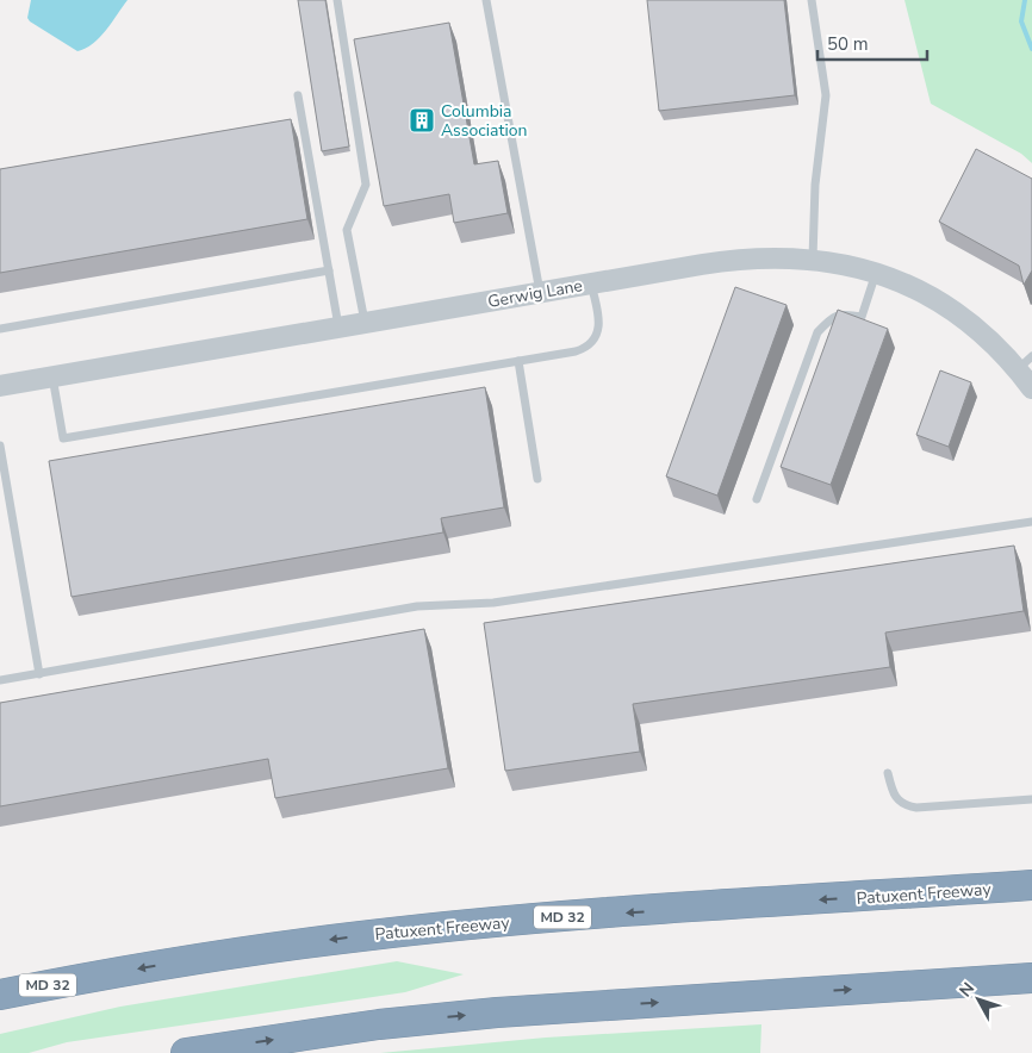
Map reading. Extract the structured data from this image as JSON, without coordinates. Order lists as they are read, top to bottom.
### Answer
{
  "streets": {
    "highway": ["Patuxent Freeway", "MD 32"],
    "street": ["Gerwig Lane"]
  },
  "places": {
    "building": ["Columbia Association"]
  },
  "scale_bar": "50 m",
  "north": "top left"
}
